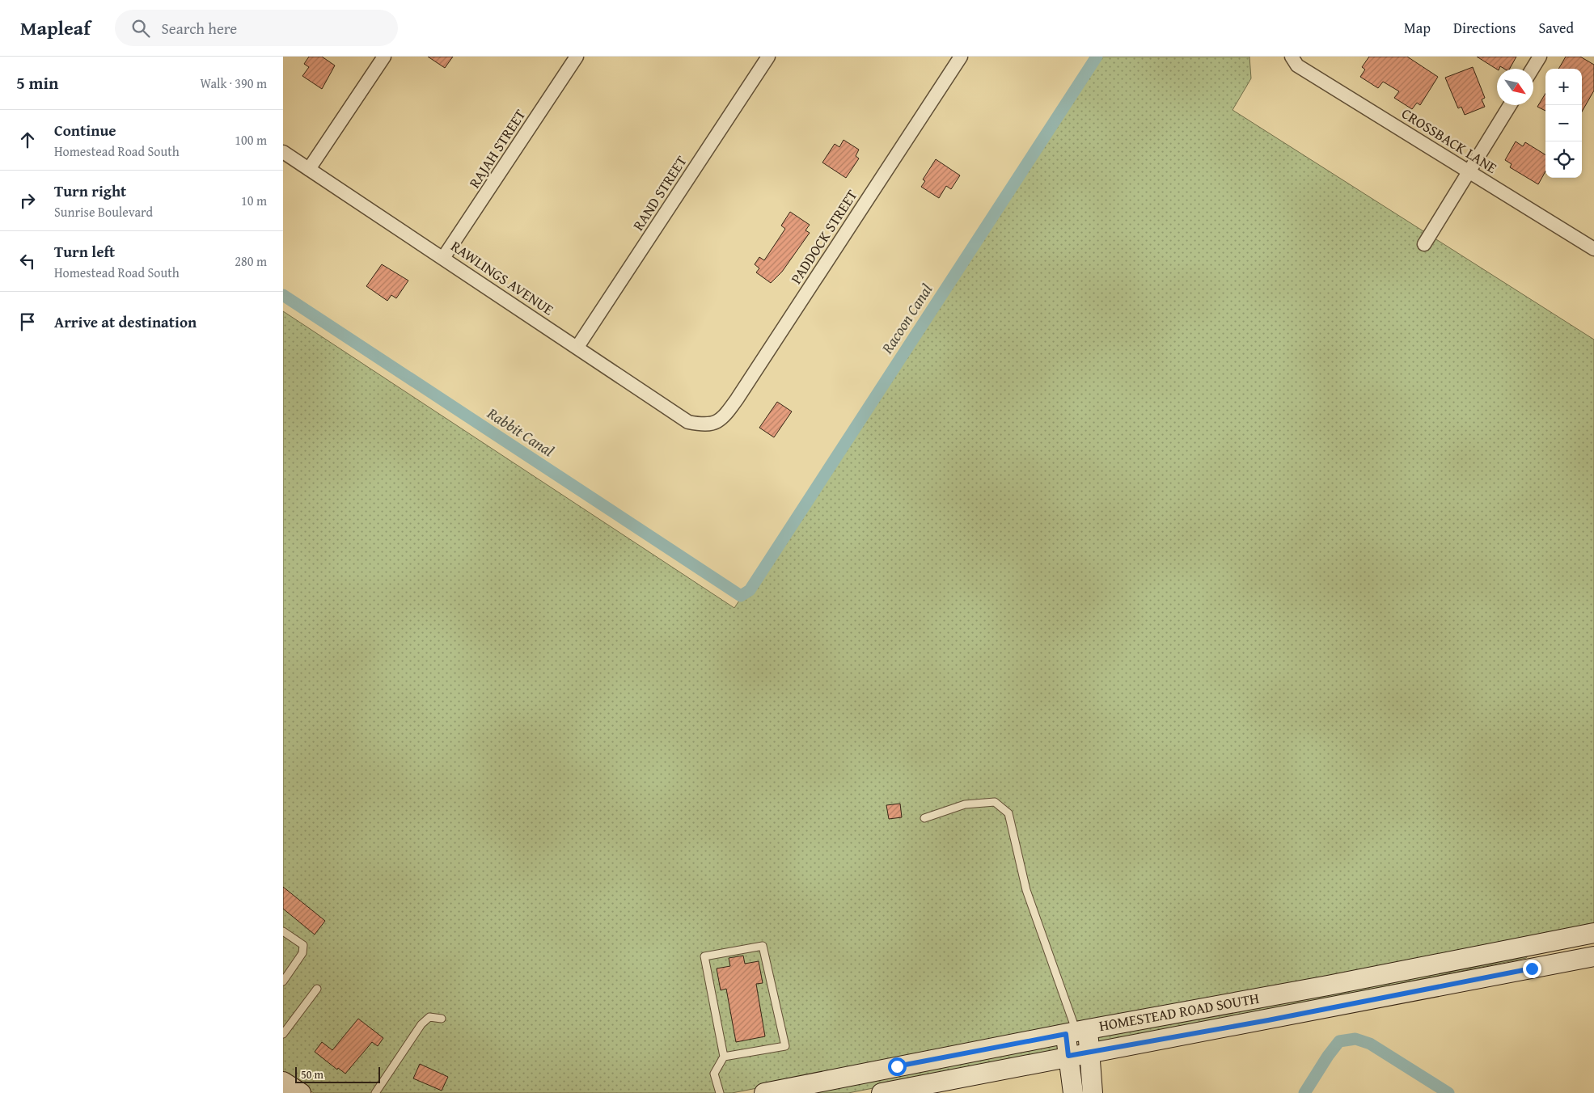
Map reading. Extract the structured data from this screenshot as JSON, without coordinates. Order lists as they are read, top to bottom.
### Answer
{
  "streets": {
    "main road": ["HOMESTEAD ROAD SOUTH"],
    "street": [
      "CROSSBACK LANE",
      "RAJAH STREET",
      "RAND STREET",
      "PADDOCK STREET",
      "RAWLINGS AVENUE"
    ]
  },
  "crossings": [
    ["RAJAH STREET", "RAWLINGS AVENUE"],
    ["RAND STREET", "RAWLINGS AVENUE"],
    ["PADDOCK STREET", "RAWLINGS AVENUE"]
  ],
  "water": ["Racoon Canal", "Rabbit Canal"],
  "scale_bar": "50 m",
  "north": "bottom right",
  "page": {
    "header": "Mapleaf",
    "search": "Search here",
    "nav": ["Map", "Directions", "Saved"],
    "heading": ["5 min", "Walk · 390 m"],
    "map_buttons": ["+", "−"],
    "list": [
      ["Continue", "Homestead Road South", "100 m"],
      ["Turn right", "Sunrise Boulevard", "10 m"],
      ["Turn left", "Homestead Road South", "280 m"],
      "Arrive at destination"
    ],
    "scale": "50 m"
  }
}
